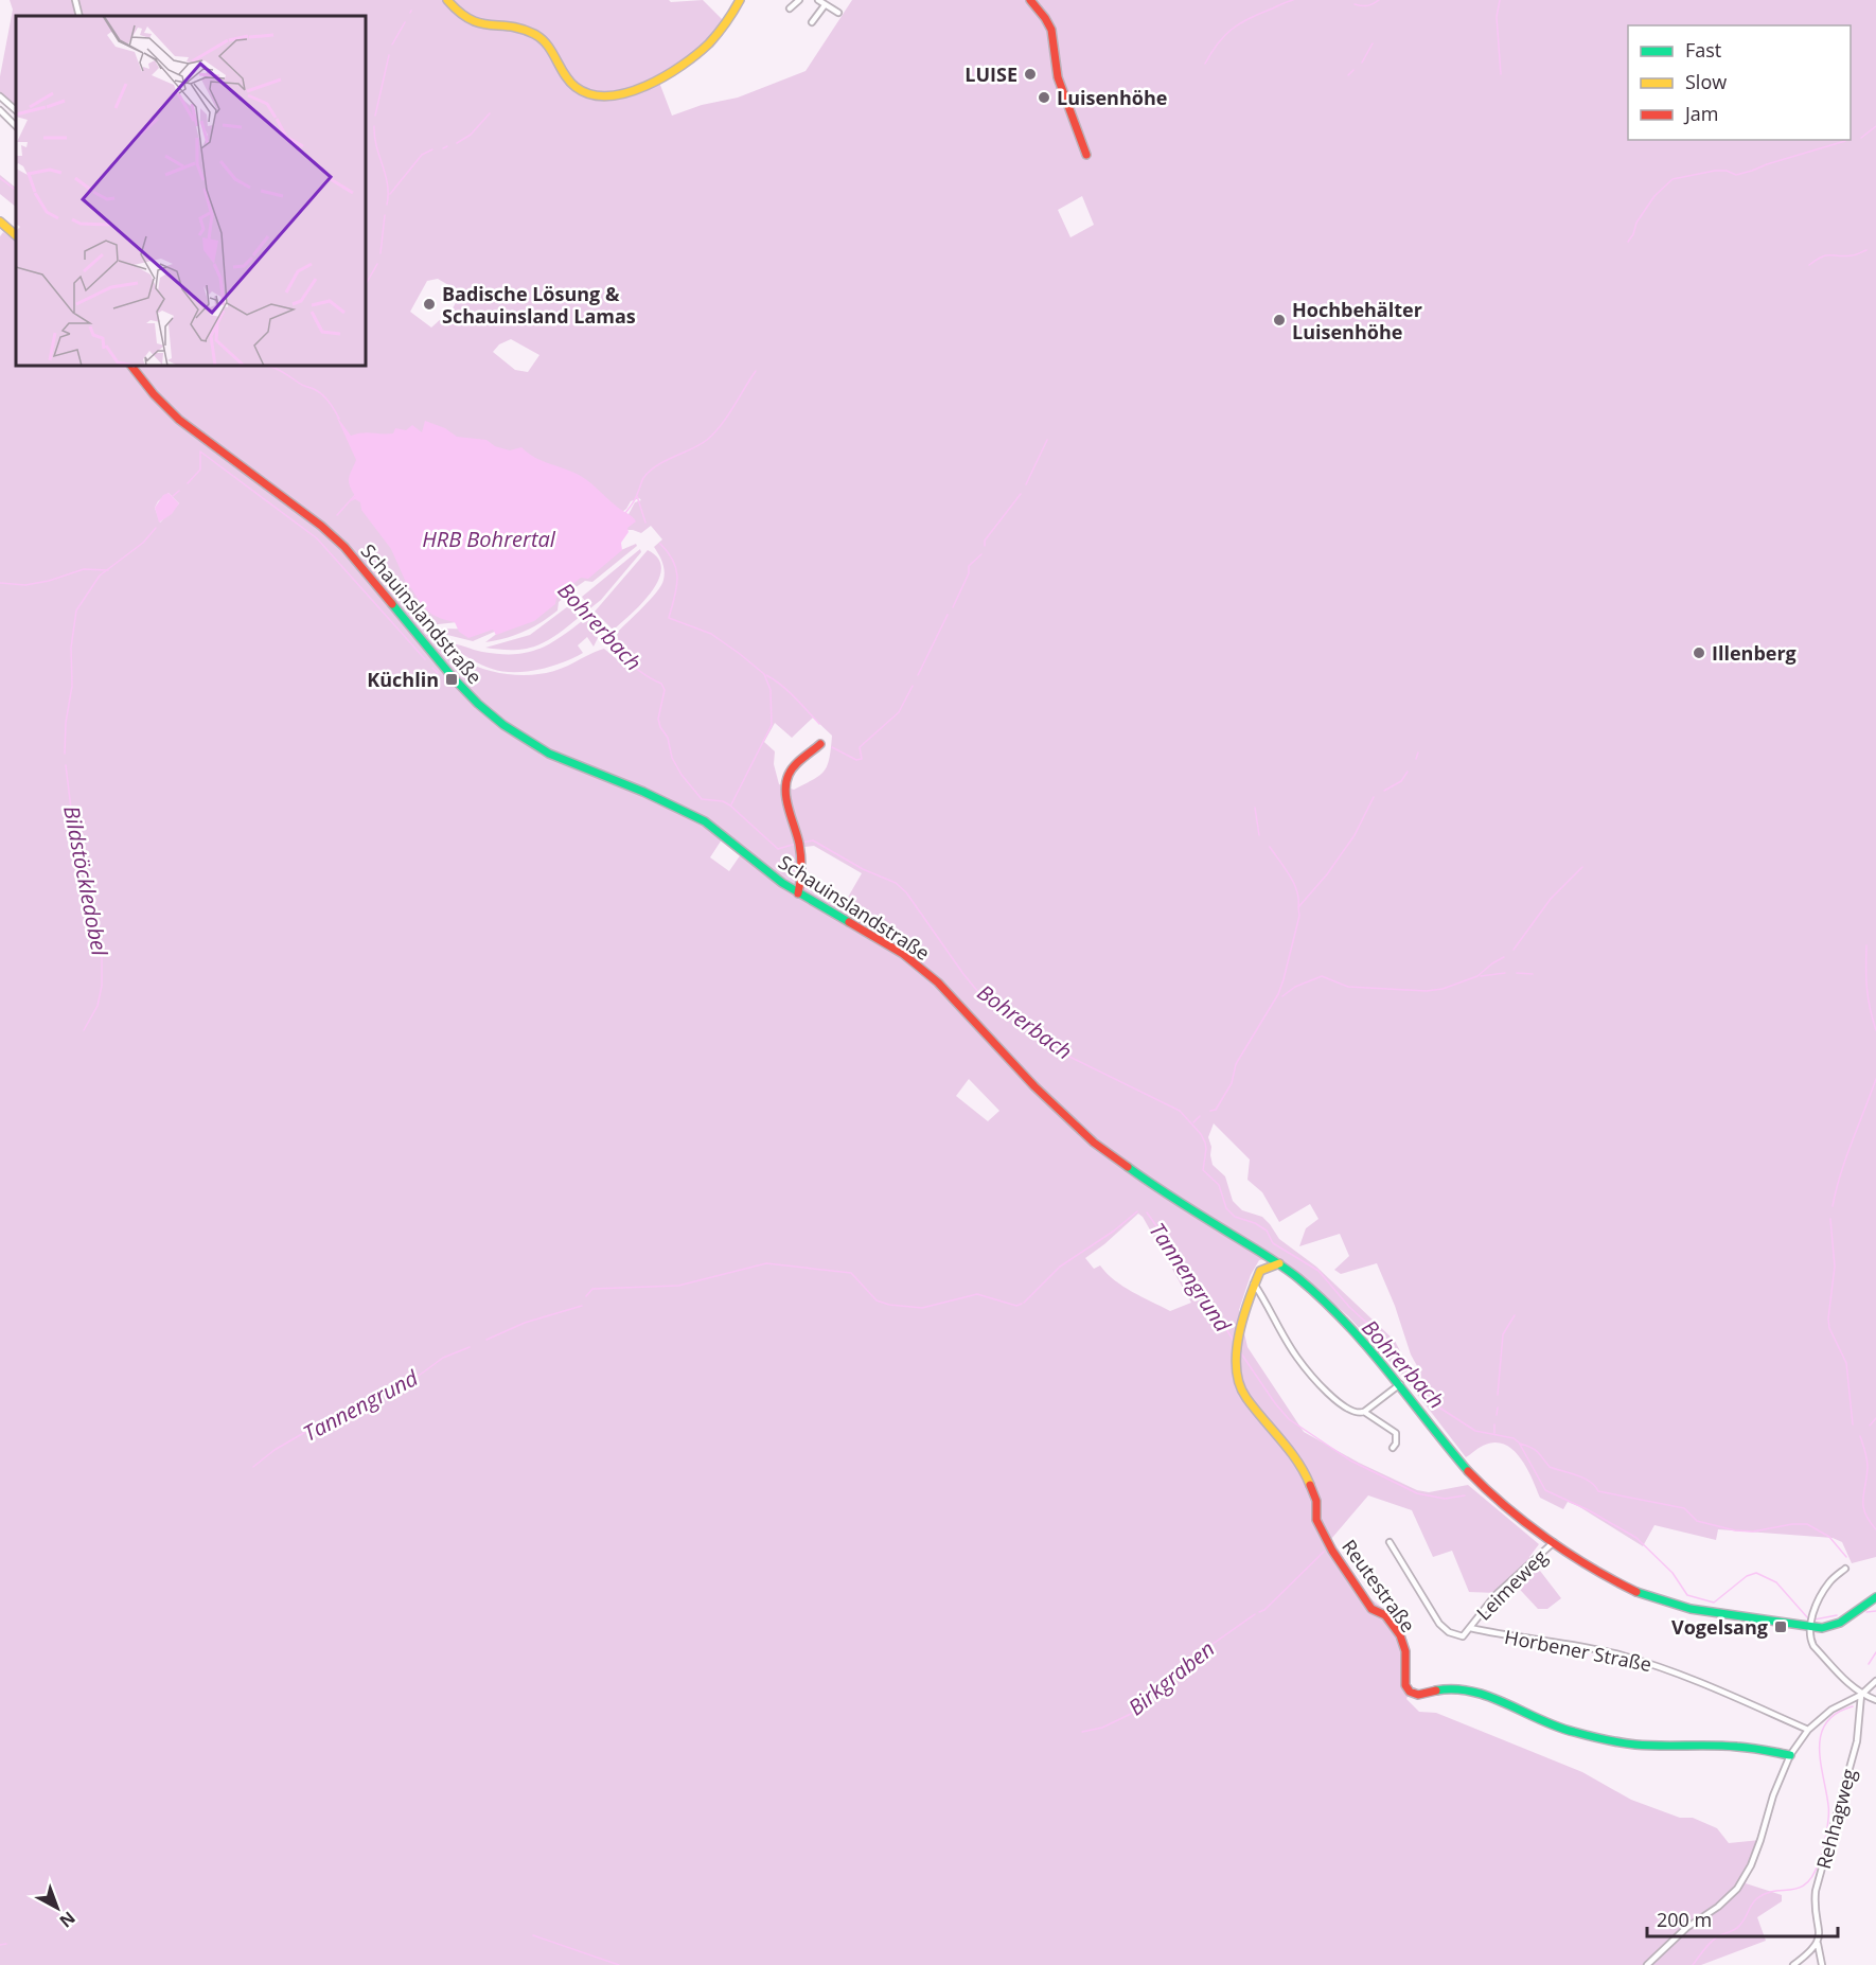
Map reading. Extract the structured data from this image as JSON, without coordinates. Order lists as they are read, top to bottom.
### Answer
{
  "streets": {
    "main road": ["Schauinslandstraße", "Reutestraße"],
    "street": ["Leimeweg", "Horbener Straße", "Rehhagweg"]
  },
  "crossings": [
    ["Schauinslandstraße", "Leimeweg"],
    ["Leimeweg", "Horbener Straße"]
  ],
  "water": [
    "HRB Bohrertal",
    "Bohrerbach",
    "Bildstöckledobel",
    "Tannengrund",
    "Birkgraben"
  ],
  "places": {
    "other": [
      "LUISE",
      "Luisenhöhe",
      "Badische Lösung & Schauinsland Lamas",
      "Hochbehälter Luisenhöhe",
      "Illenberg"
    ],
    "transit": ["Küchlin", "Vogelsang"]
  },
  "legend": ["Fast", "Slow", "Jam"],
  "scale_bar": "200 m",
  "north": "bottom right"
}
